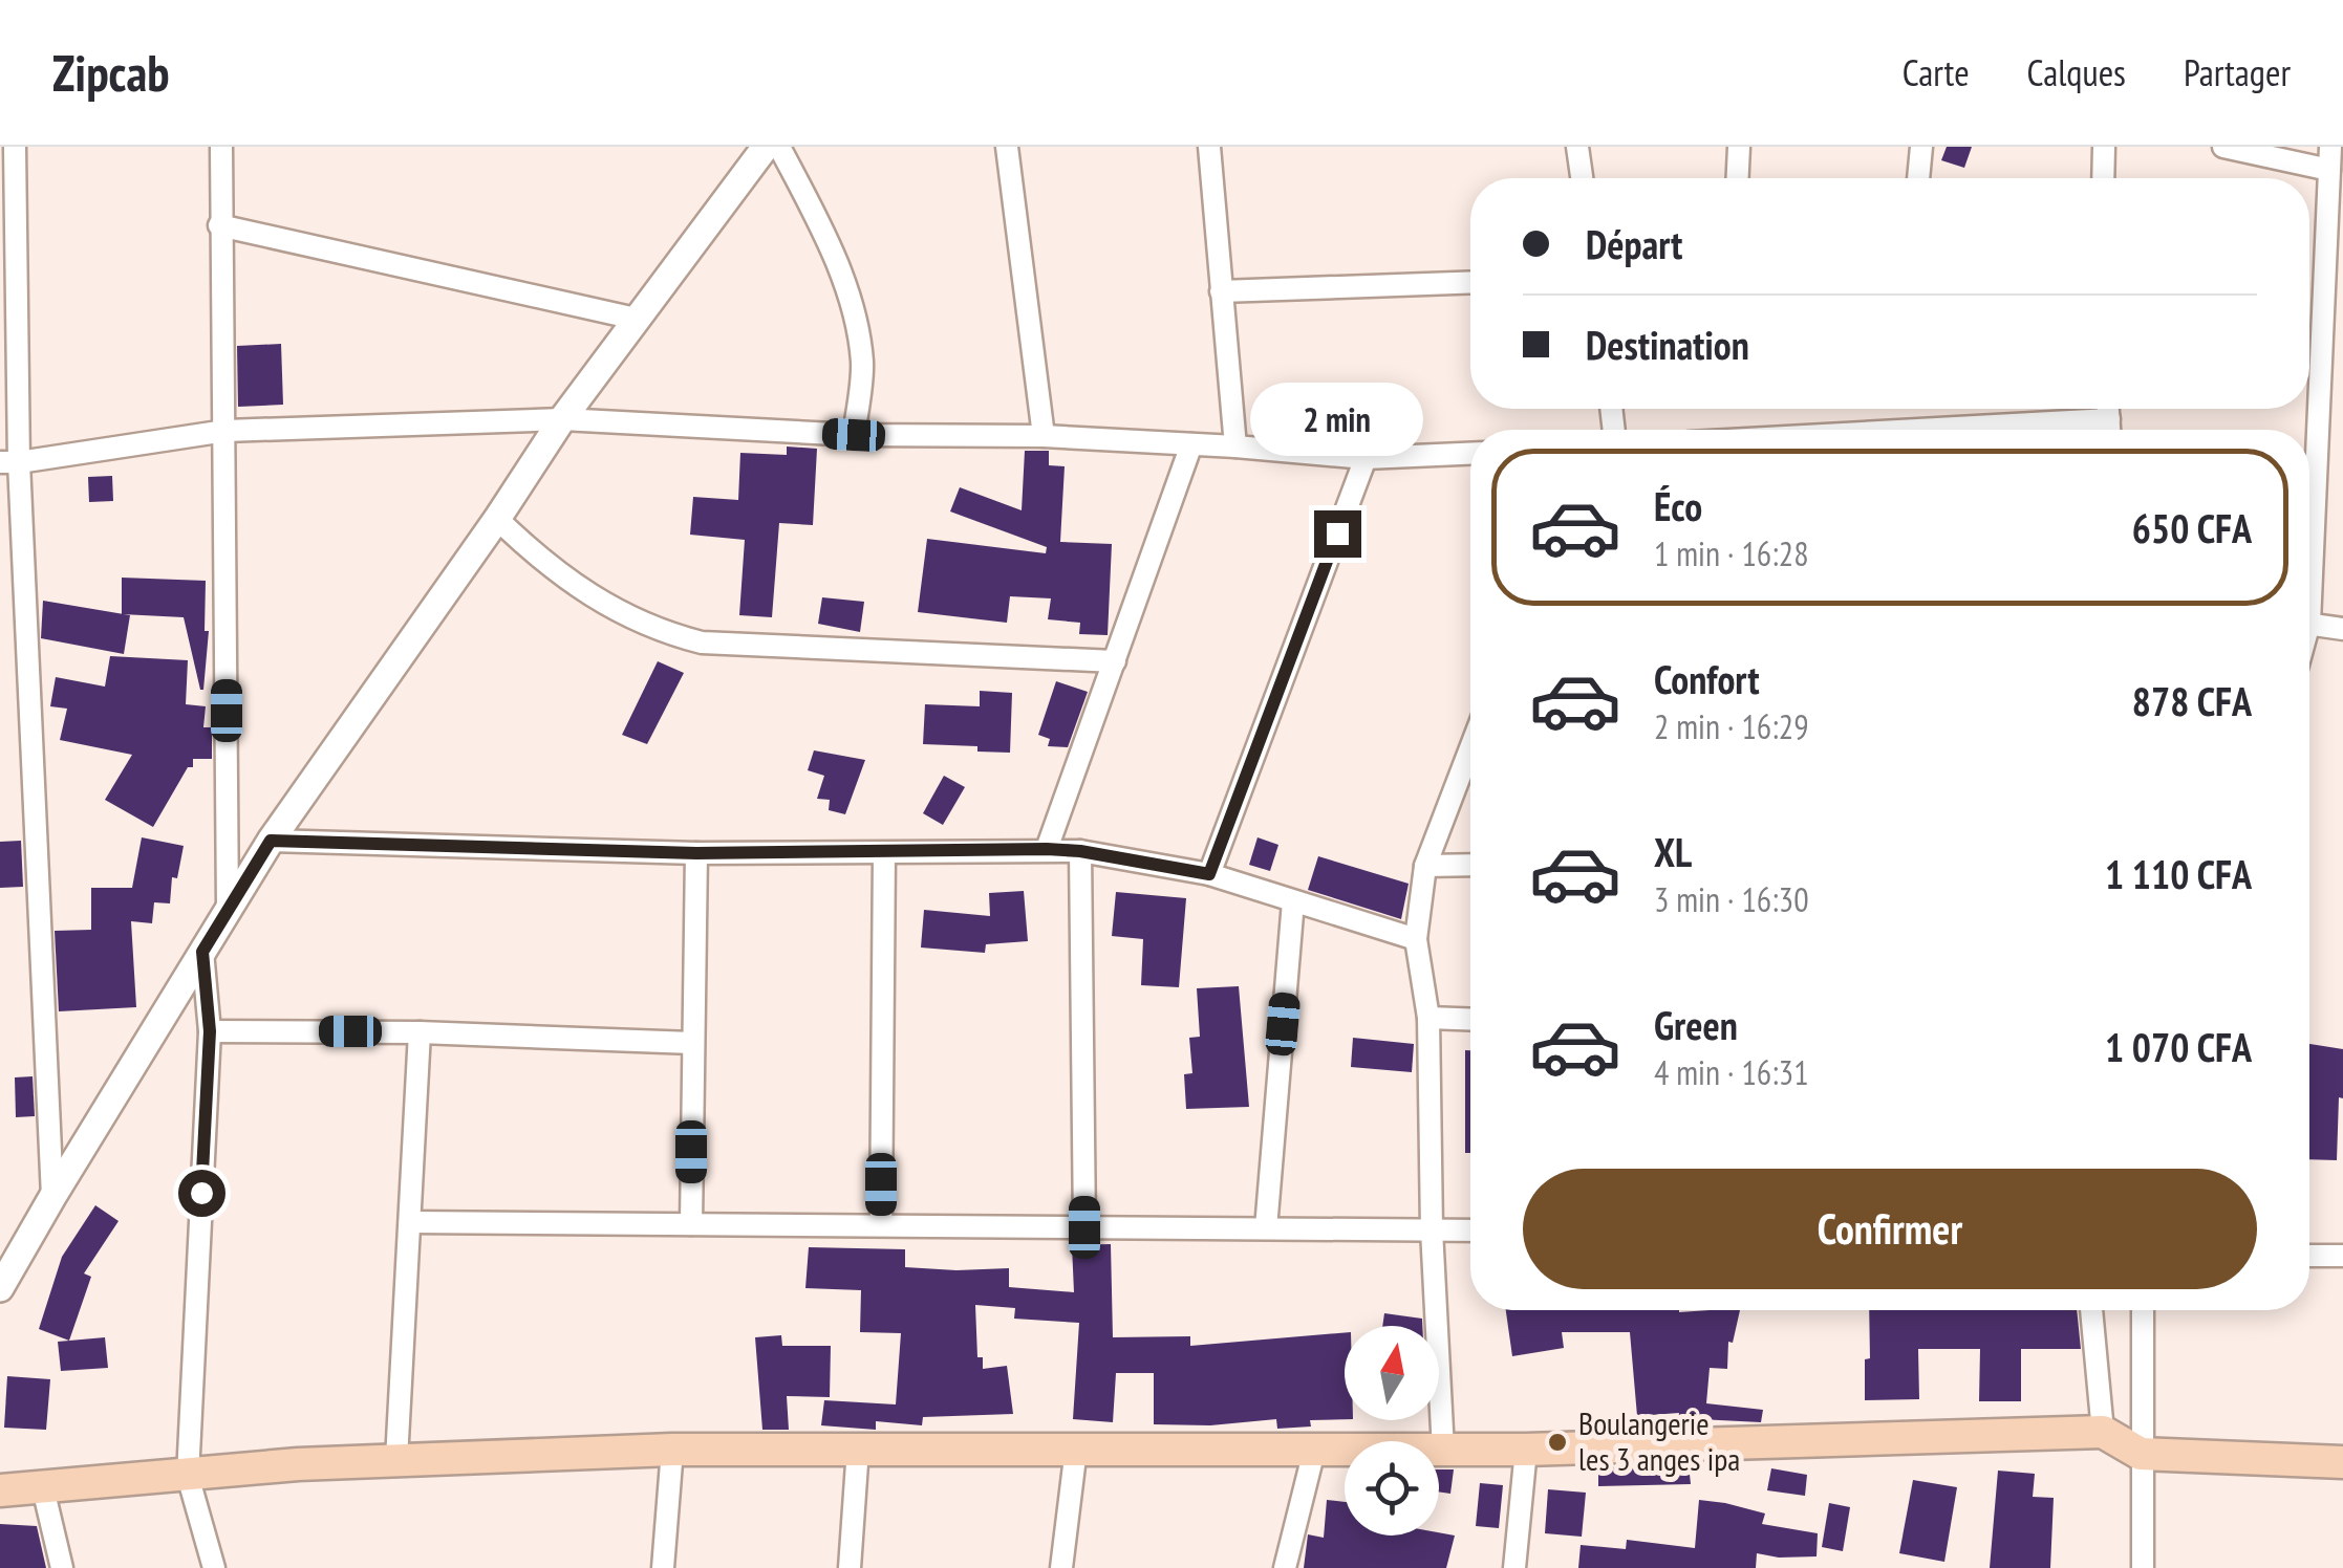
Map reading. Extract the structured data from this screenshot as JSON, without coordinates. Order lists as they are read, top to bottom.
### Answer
{
  "places": ["Boulangerie les 3 anges ipa"],
  "north": "top",
  "page": {
    "header": "Zipcab",
    "nav": ["Carte", "Calques", "Partager"],
    "banner": ["Départ", "Destination"],
    "bubble": "2 min",
    "list": [
      {
        "name": "Éco",
        "note": "1 min · 16:28",
        "value": "650 CFA"
      },
      {
        "name": "Confort",
        "note": "2 min · 16:29",
        "value": "878 CFA"
      },
      {
        "name": "XL",
        "note": "3 min · 16:30",
        "value": "1 110 CFA"
      },
      {
        "name": "Green",
        "note": "4 min · 16:31",
        "value": "1 070 CFA"
      }
    ],
    "buttons": "Confirmer"
  }
}
